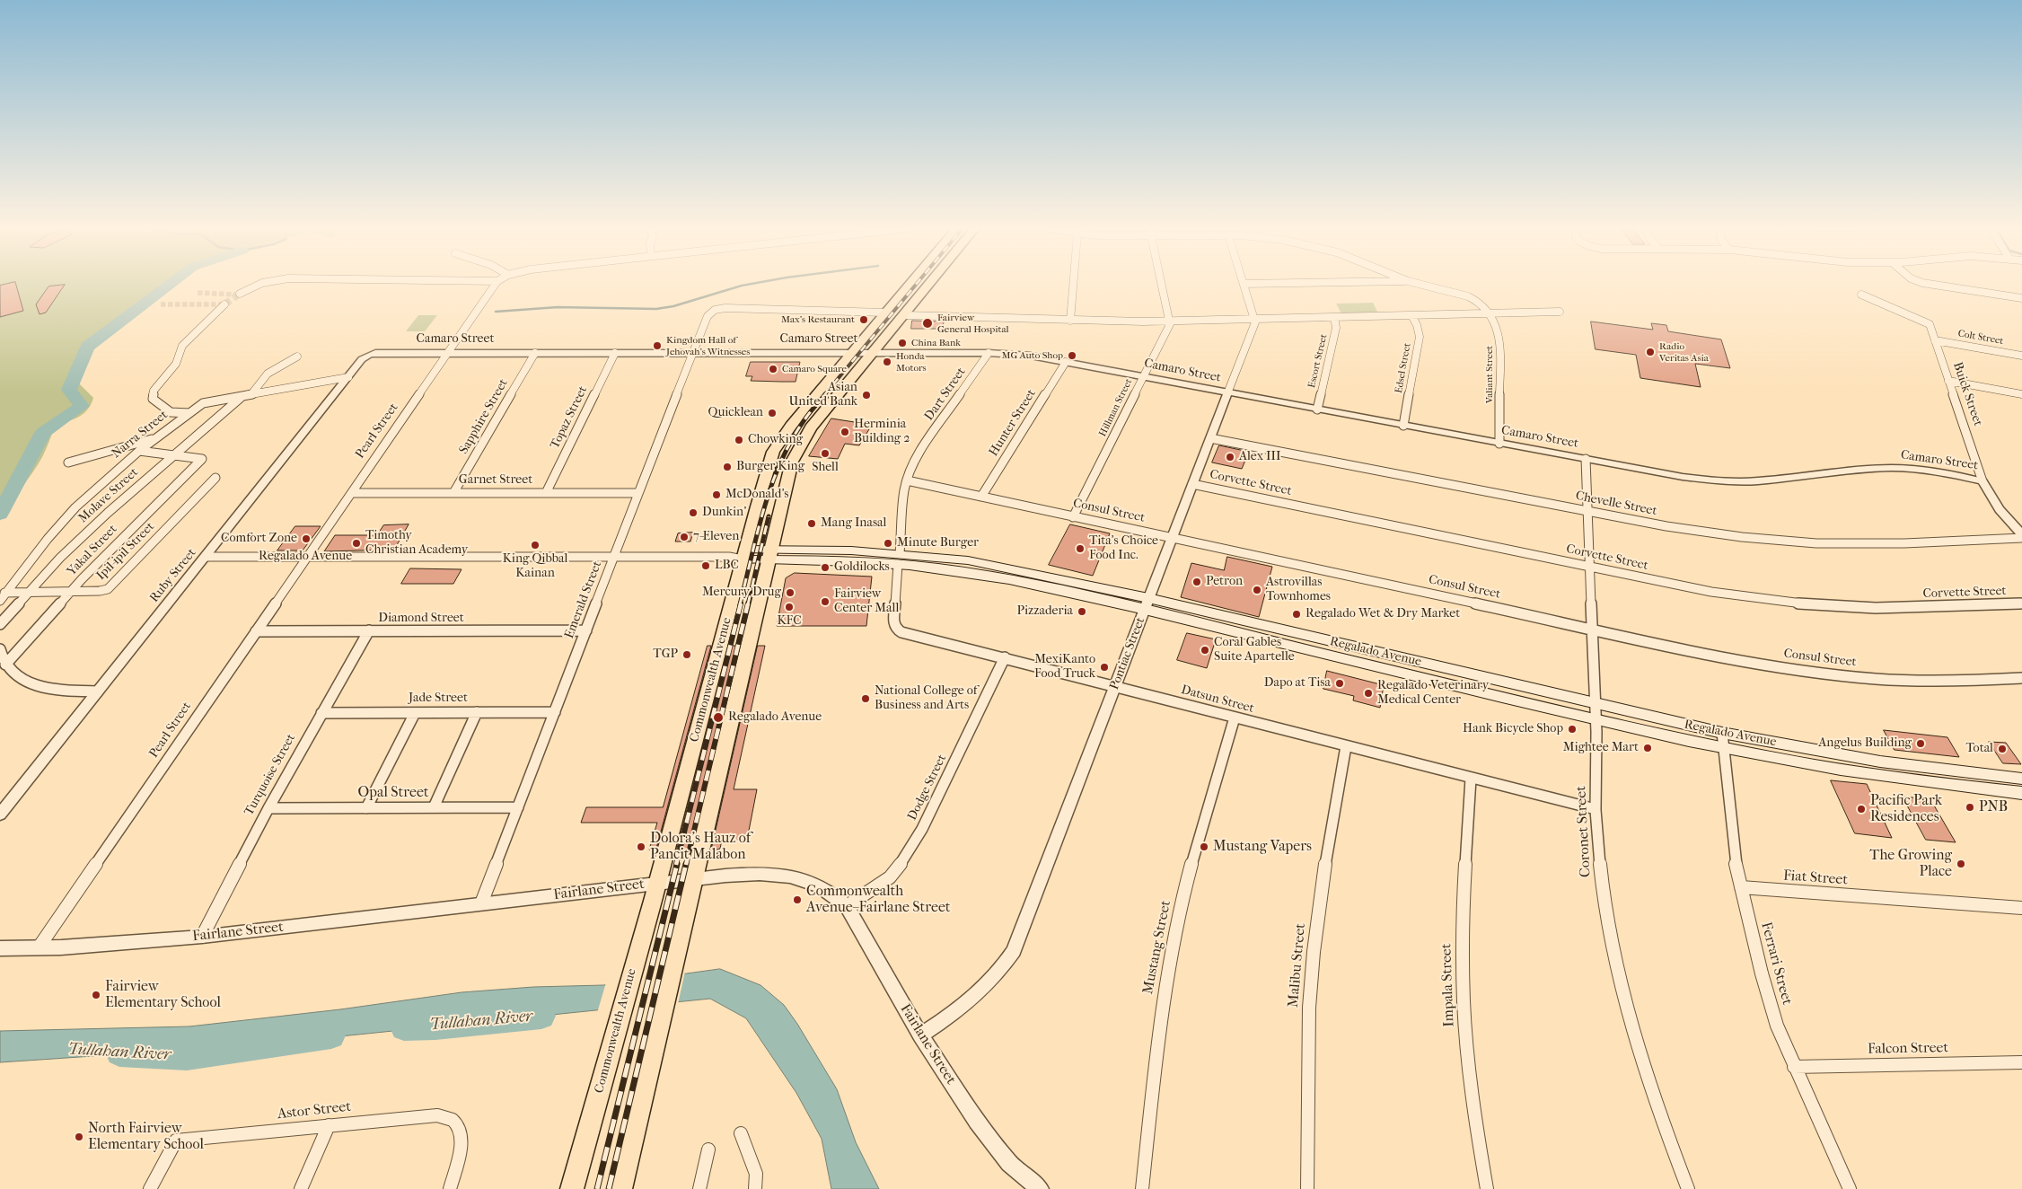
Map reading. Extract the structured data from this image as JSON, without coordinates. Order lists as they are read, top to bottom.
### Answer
{
  "streets": {
    "main road": ["Regalado Avenue", "Commonwealth Avenue"],
    "street": [
      "Colt Street",
      "Camaro Street",
      "Escort Street",
      "Edsel Street",
      "Valiant Street",
      "Dart Street",
      "Buick Street",
      "Hillman Street",
      "Sapphire Street",
      "Topaz Street",
      "Hunter Street",
      "Pearl Street",
      "Narra Street",
      "Garnet Street",
      "Corvette Street",
      "Molave Street",
      "Chevelle Street",
      "Consul Street",
      "Yakal Street",
      "Ipil-ipil Street",
      "Ruby Street",
      "Emerald Street",
      "Diamond Street",
      "Pontiac Street",
      "Jade Street",
      "Datsun Street",
      "Turquoise Street",
      "Dodge Street",
      "Opal Street",
      "Coronet Street",
      "Fiat Street",
      "Fairlane Street",
      "Mustang Street",
      "Ferrari Street",
      "Malibu Street",
      "Impala Street",
      "Falcon Street",
      "Astor Street"
    ]
  },
  "crossings": [
    ["Colt Street", "Buick Street"],
    ["Camaro Street", "Escort Street"],
    ["Camaro Street", "Edsel Street"],
    ["Camaro Street", "Valiant Street"],
    ["Camaro Street", "Dart Street"],
    ["Camaro Street", "Buick Street"],
    ["Camaro Street", "Hillman Street"],
    ["Camaro Street", "Sapphire Street"],
    ["Camaro Street", "Topaz Street"],
    ["Camaro Street", "Hunter Street"],
    ["Camaro Street", "Pearl Street"],
    ["Camaro Street", "Ruby Street"],
    ["Camaro Street", "Emerald Street"],
    ["Camaro Street", "Pontiac Street"],
    ["Camaro Street", "Commonwealth Avenue"],
    ["Camaro Street", "Coronet Street"],
    ["Dart Street", "Consul Street"],
    ["Dart Street", "Regalado Avenue"],
    ["Dart Street", "Datsun Street"],
    ["Hillman Street", "Consul Street"],
    ["Sapphire Street", "Garnet Street"],
    ["Topaz Street", "Garnet Street"],
    ["Hunter Street", "Consul Street"],
    ["Pearl Street", "Garnet Street"],
    ["Pearl Street", "Regalado Avenue"],
    ["Pearl Street", "Diamond Street"],
    ["Pearl Street", "Fairlane Street"],
    ["Narra Street", "Molave Street"],
    ["Narra Street", "Ipil-ipil Street"],
    ["Narra Street", "Ruby Street"],
    ["Garnet Street", "Emerald Street"],
    ["Corvette Street", "Pontiac Street"],
    ["Corvette Street", "Coronet Street"],
    ["Molave Street", "Yakal Street"],
    ["Molave Street", "Ipil-ipil Street"],
    ["Chevelle Street", "Pontiac Street"],
    ["Chevelle Street", "Coronet Street"],
    ["Consul Street", "Pontiac Street"],
    ["Consul Street", "Coronet Street"],
    ["Yakal Street", "Ipil-ipil Street"],
    ["Regalado Avenue", "Ruby Street"],
    ["Regalado Avenue", "Emerald Street"],
    ["Regalado Avenue", "Pontiac Street"],
    ["Regalado Avenue", "Commonwealth Avenue"],
    ["Regalado Avenue", "Datsun Street"],
    ["Regalado Avenue", "Coronet Street"],
    ["Regalado Avenue", "Ferrari Street"],
    ["Emerald Street", "Diamond Street"],
    ["Emerald Street", "Commonwealth Avenue"],
    ["Emerald Street", "Jade Street"],
    ["Emerald Street", "Opal Street"],
    ["Emerald Street", "Fairlane Street"],
    ["Diamond Street", "Turquoise Street"],
    ["Pontiac Street", "Datsun Street"],
    ["Pontiac Street", "Fairlane Street"],
    ["Commonwealth Avenue", "Fairlane Street"],
    ["Jade Street", "Turquoise Street"],
    ["Datsun Street", "Dodge Street"],
    ["Datsun Street", "Coronet Street"],
    ["Datsun Street", "Mustang Street"],
    ["Datsun Street", "Malibu Street"],
    ["Datsun Street", "Impala Street"],
    ["Turquoise Street", "Opal Street"],
    ["Turquoise Street", "Fairlane Street"],
    ["Dodge Street", "Fairlane Street"],
    ["Fiat Street", "Ferrari Street"],
    ["Ferrari Street", "Falcon Street"]
  ],
  "water": ["Tullahan River"],
  "places": [
    "Max's Restaurant",
    "Fairview General Hospital",
    "China Bank",
    "Kingdom Hall of Jehovah's Witnesses",
    "Radio Veritas Asia",
    "MG Auto Shop",
    "Honda Motors",
    "Camaro Square",
    "Asian United Bank",
    "Quicklean",
    "Herminia Building 2",
    "Chowking",
    "Shell",
    "Alex III",
    "Burger King",
    "McDonald's",
    "Dunkin'",
    "Mang Inasal",
    "7-Eleven",
    "Comfort Zone",
    "Timothy Christian Academy",
    "Minute Burger",
    "King Qibbal Kainan",
    "Tita's Choice Food Inc.",
    "LBC",
    "Goldilocks",
    "Petron",
    "Astrovillas Townhomes",
    "Mercury Drug",
    "Fairview Center Mall",
    "KFC",
    "Pizzaderia",
    "Regalado Wet & Dry Market",
    "Coral Gables Suite Apartelle",
    "TGP",
    "MexiKanto Food Truck",
    "Dapo at Tisa",
    "Regalado Veterinary Medical Center",
    "National College of Business and Arts",
    "Regalado Avenue",
    "Hank Bicycle Shop",
    "Angelus Building",
    "Mightee Mart",
    "Total",
    "PNB",
    "Pacific Park Residences",
    "Dolora's Hauz of Pancit Malabon",
    "Mustang Vapers",
    "The Growing Place",
    "Commonwealth Avenue–Fairlane Street",
    "Fairview Elementary School",
    "North Fairview Elementary School"
  ]
}
